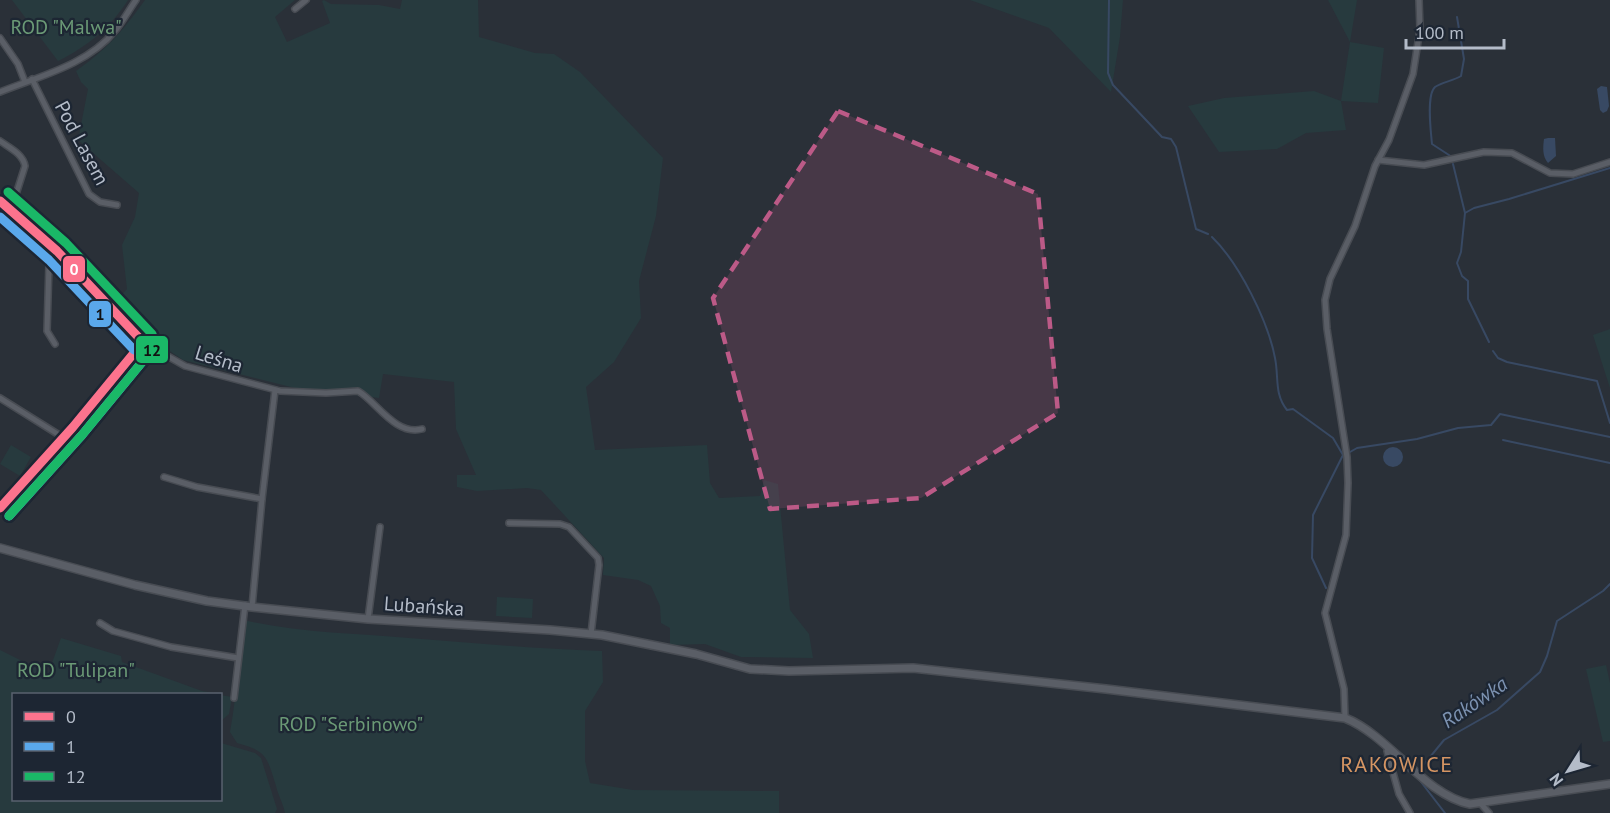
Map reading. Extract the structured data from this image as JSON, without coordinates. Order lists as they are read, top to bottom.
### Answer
{
  "streets": {
    "street": ["Pod Lasem", "Leśna", "Lubańska"]
  },
  "districts": ["RAKOWICE"],
  "water": ["Rakówka"],
  "parks": ["ROD \"Malwa\"", "ROD \"Tulipan\"", "ROD \"Serbinowo\""],
  "lines": ["transit line 12", "transit line 0", "transit line 1"],
  "legend": ["0", "1", "12"],
  "scale_bar": "100 m",
  "north": "bottom left"
}
